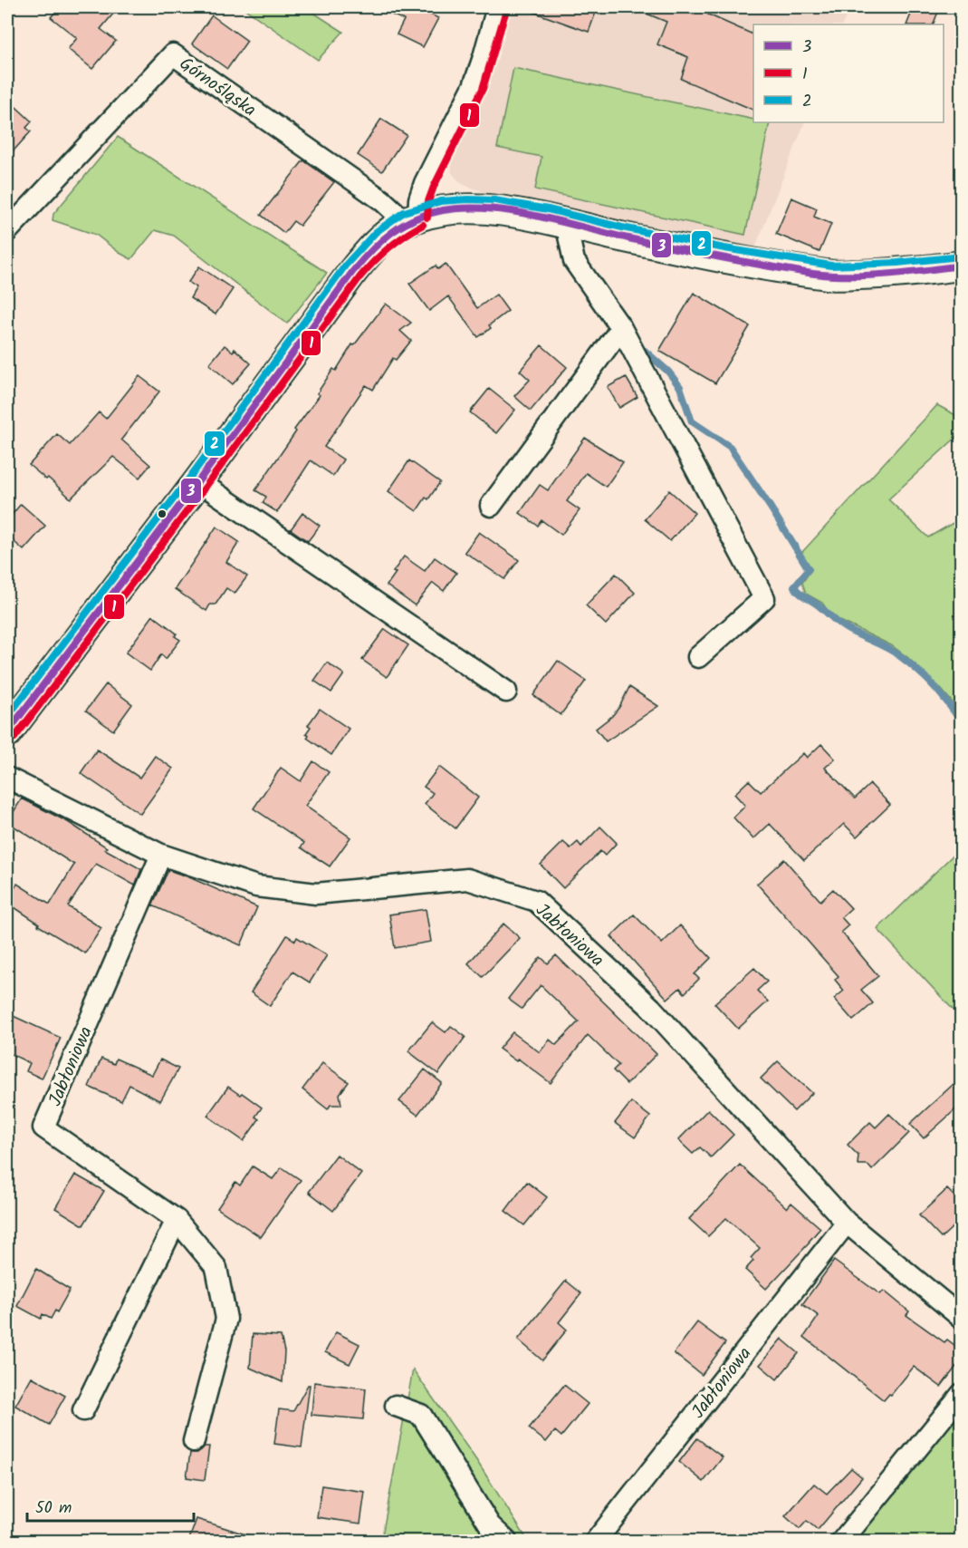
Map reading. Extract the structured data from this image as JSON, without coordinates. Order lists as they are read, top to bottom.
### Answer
{
  "streets": {
    "street": ["Górnośląska", "Jabłoniowa"]
  },
  "lines": ["transit line 1", "transit line 2", "transit line 3"],
  "legend": ["3", "1", "2"],
  "scale_bar": "50 m"
}
